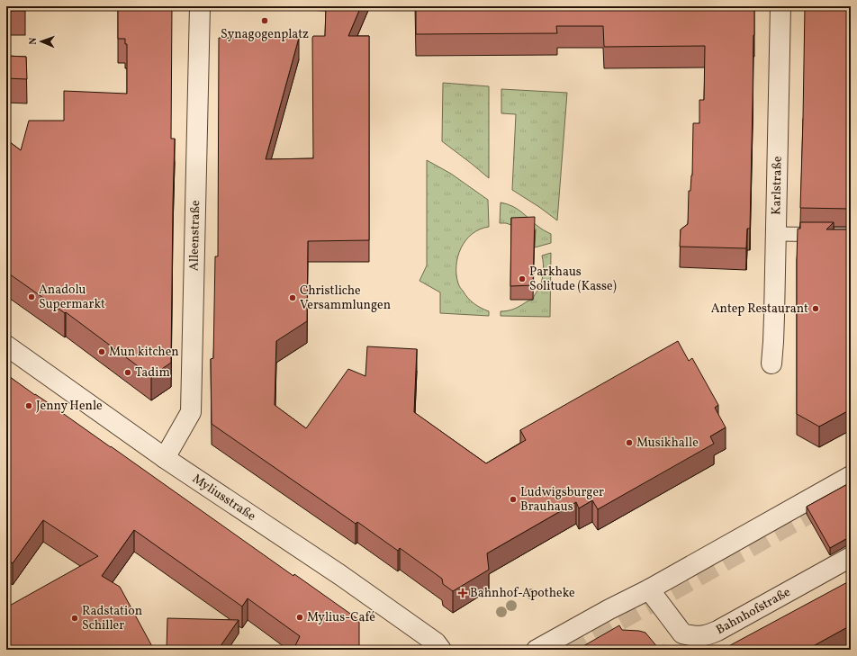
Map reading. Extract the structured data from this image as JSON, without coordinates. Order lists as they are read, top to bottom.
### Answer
{
  "streets": {
    "street": [
      "Karlstraße",
      "Alleenstraße",
      "Myliusstraße",
      "Bahnhofstraße"
    ]
  },
  "crossings": [
    ["Alleenstraße", "Myliusstraße"]
  ],
  "places": {
    "other": [
      "Synagogenplatz",
      "Parkhaus Solitude (Kasse)",
      "Anadolu Supermarkt",
      "Christliche Versammlungen",
      "Antep Restaurant",
      "Mun kitchen",
      "Tadim",
      "Jenny Henle",
      "Musikhalle",
      "Ludwigsburger Brauhaus",
      "Mylius-Café",
      "Radstation Schiller"
    ],
    "health": ["Bahnhof-Apotheke"]
  },
  "north": "left"
}
